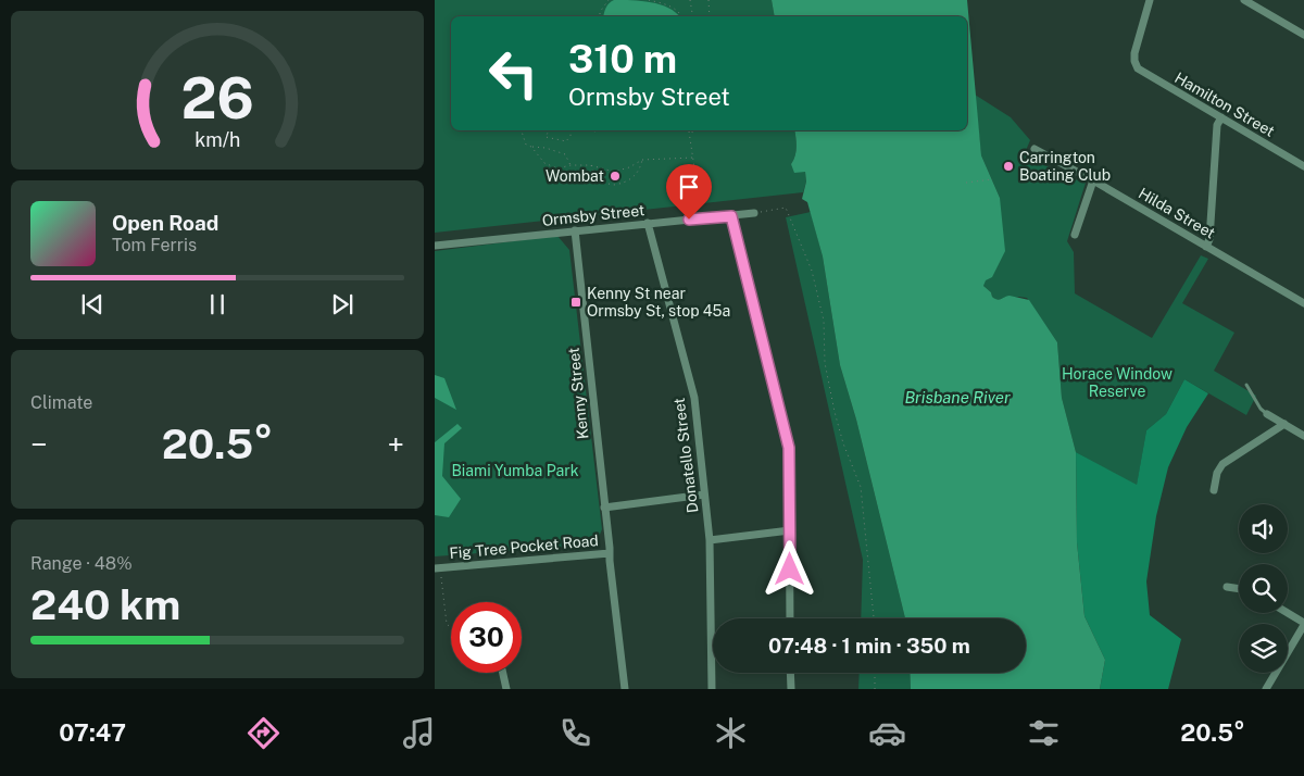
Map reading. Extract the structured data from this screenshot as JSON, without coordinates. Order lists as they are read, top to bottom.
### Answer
{
  "streets": {
    "street": [
      "Hamilton Street",
      "Hilda Street",
      "Ormsby Street",
      "Kenny Street",
      "Donatello Street",
      "Fig Tree Pocket Road"
    ]
  },
  "crossings": [
    ["Ormsby Street", "Kenny Street"],
    ["Ormsby Street", "Donatello Street"],
    ["Kenny Street", "Fig Tree Pocket Road"]
  ],
  "water": ["Brisbane River"],
  "parks": ["Horace Window Reserve", "Biami Yumba Park"],
  "places": {
    "other": ["Carrington Boating Club", "Wombat"],
    "transit": ["Kenny St near Ormsby St, stop 45a"]
  },
  "page": {
    "turn": ["310 m", "Ormsby Street"],
    "song": ["Open Road", "Tom Ferris"],
    "tile": [
      "Climate",
      ["Range · 48%", "240 km"]
    ],
    "heat": ["−", "20.5°", "+"],
    "limit": "30",
    "trip": "07:48 · 1 min · 350 m",
    "tabs": ["07:47", "20.5°"],
    "gauge": ["26", "km/h"]
  }
}
